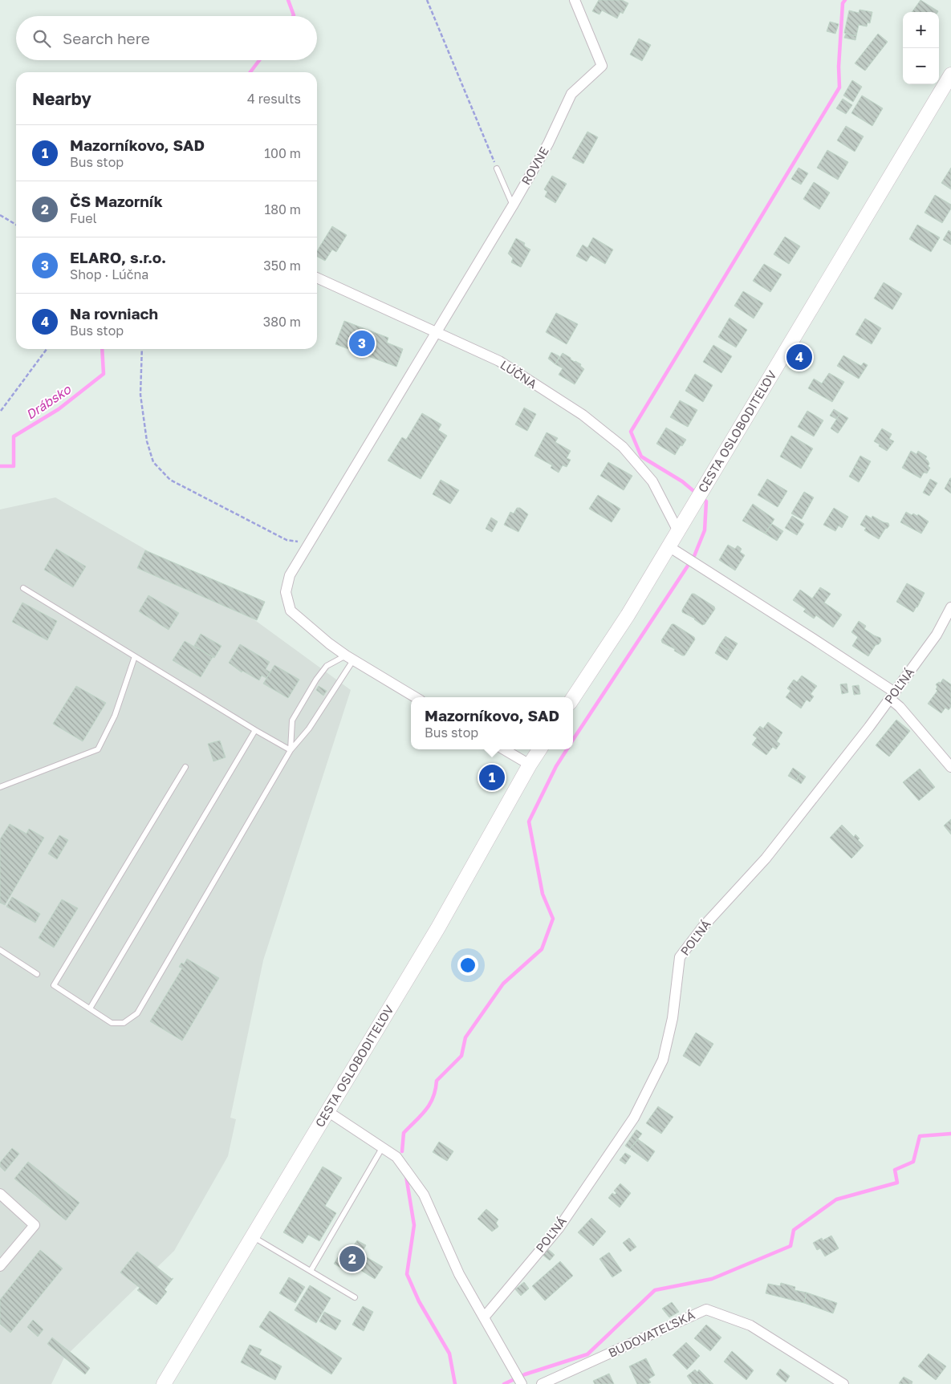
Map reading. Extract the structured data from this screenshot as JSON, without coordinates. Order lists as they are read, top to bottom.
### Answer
{
  "streets": {
    "main road": ["CESTA OSLOBODITEĽOV"],
    "street": [
      "ROVNE",
      "LÚČNA",
      "POĽNÁ",
      "BUDOVATEĽSKÁ"
    ]
  },
  "crossings": [
    ["ROVNE", "LÚČNA"],
    ["LÚČNA", "CESTA OSLOBODITEĽOV"]
  ],
  "water": ["Drábsko"],
  "page": {
    "map_buttons": ["+", "−"],
    "search": "Search here",
    "heading": ["Nearby", "4 results"],
    "list": [
      {
        "mark": "1",
        "name": "Mazorníkovo, SAD",
        "note": "Bus stop",
        "value": "100 m"
      },
      {
        "mark": "2",
        "name": "ČS Mazorník",
        "note": "Fuel",
        "value": "180 m"
      },
      {
        "mark": "3",
        "name": "ELARO, s.r.o.",
        "note": "Shop · Lúčna",
        "value": "350 m"
      },
      {
        "mark": "4",
        "name": "Na rovniach",
        "note": "Bus stop",
        "value": "380 m"
      }
    ],
    "pins": [
      "3",
      "4",
      "1",
      "2"
    ],
    "popup": ["Mazorníkovo, SAD", "Bus stop"]
  }
}
